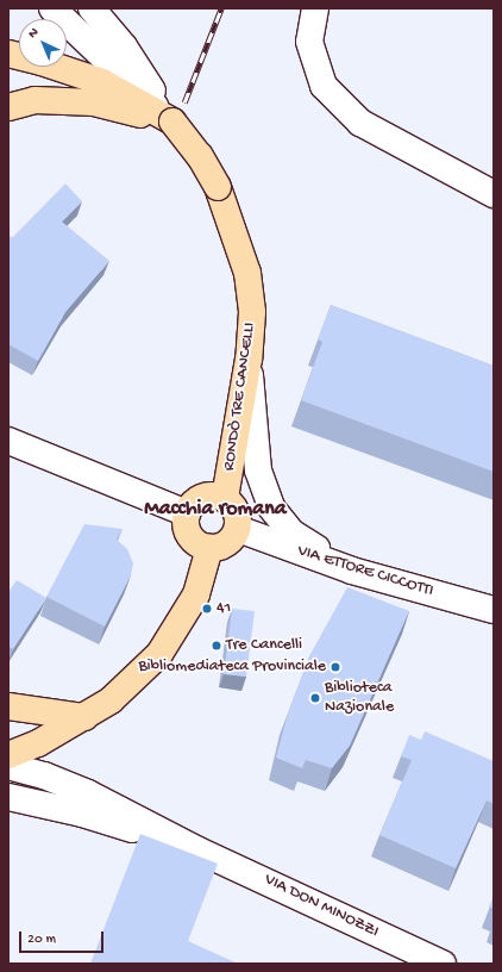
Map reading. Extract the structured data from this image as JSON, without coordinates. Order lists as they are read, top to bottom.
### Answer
{
  "streets": {
    "main road": ["RONDÒ TRE CANCELLI", "VIA ETTORE CICCOTTI", "VIA DON MINOZZI"]
  },
  "crossings": [
    ["RONDÒ TRE CANCELLI", "VIA ETTORE CICCOTTI"]
  ],
  "districts": ["Macchia romana"],
  "places": [
    "41",
    "Tre Cancelli",
    "Bibliomediateca Provinciale",
    "Biblioteca Nazionale"
  ],
  "scale_bar": "20 m",
  "north": "top left"
}
